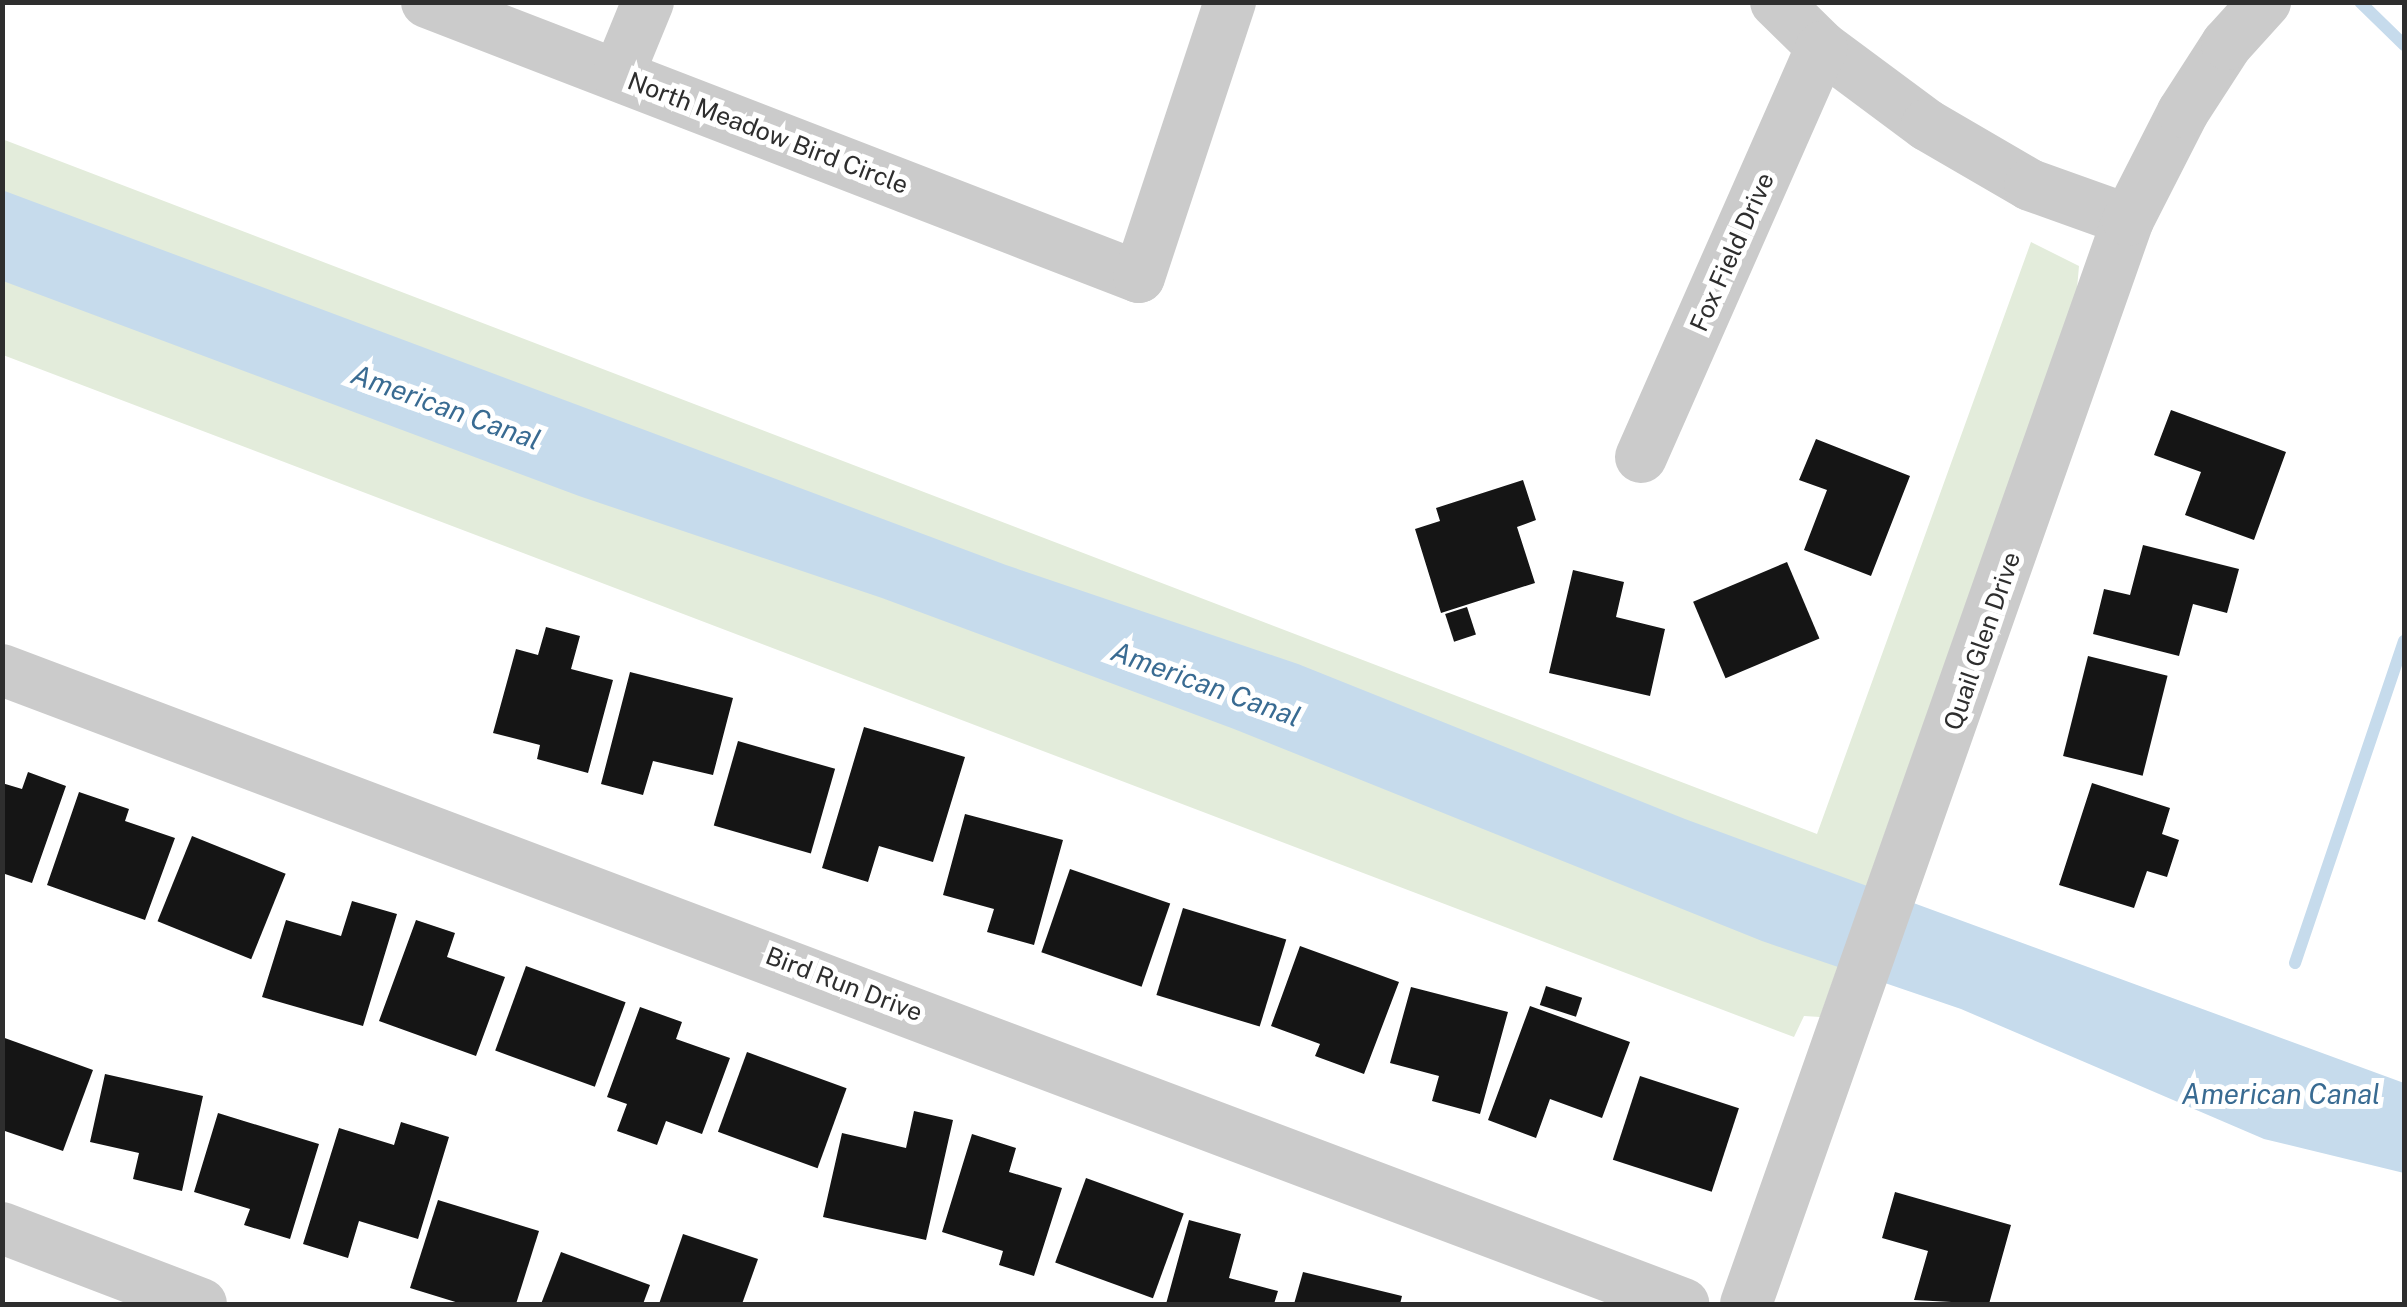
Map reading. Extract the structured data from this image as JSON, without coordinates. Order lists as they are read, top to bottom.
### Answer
{
  "streets": {
    "street": [
      "North Meadow Bird Circle",
      "Fox Field Drive",
      "Quail Glen Drive",
      "Bird Run Drive"
    ]
  },
  "water": ["American Canal"]
}
